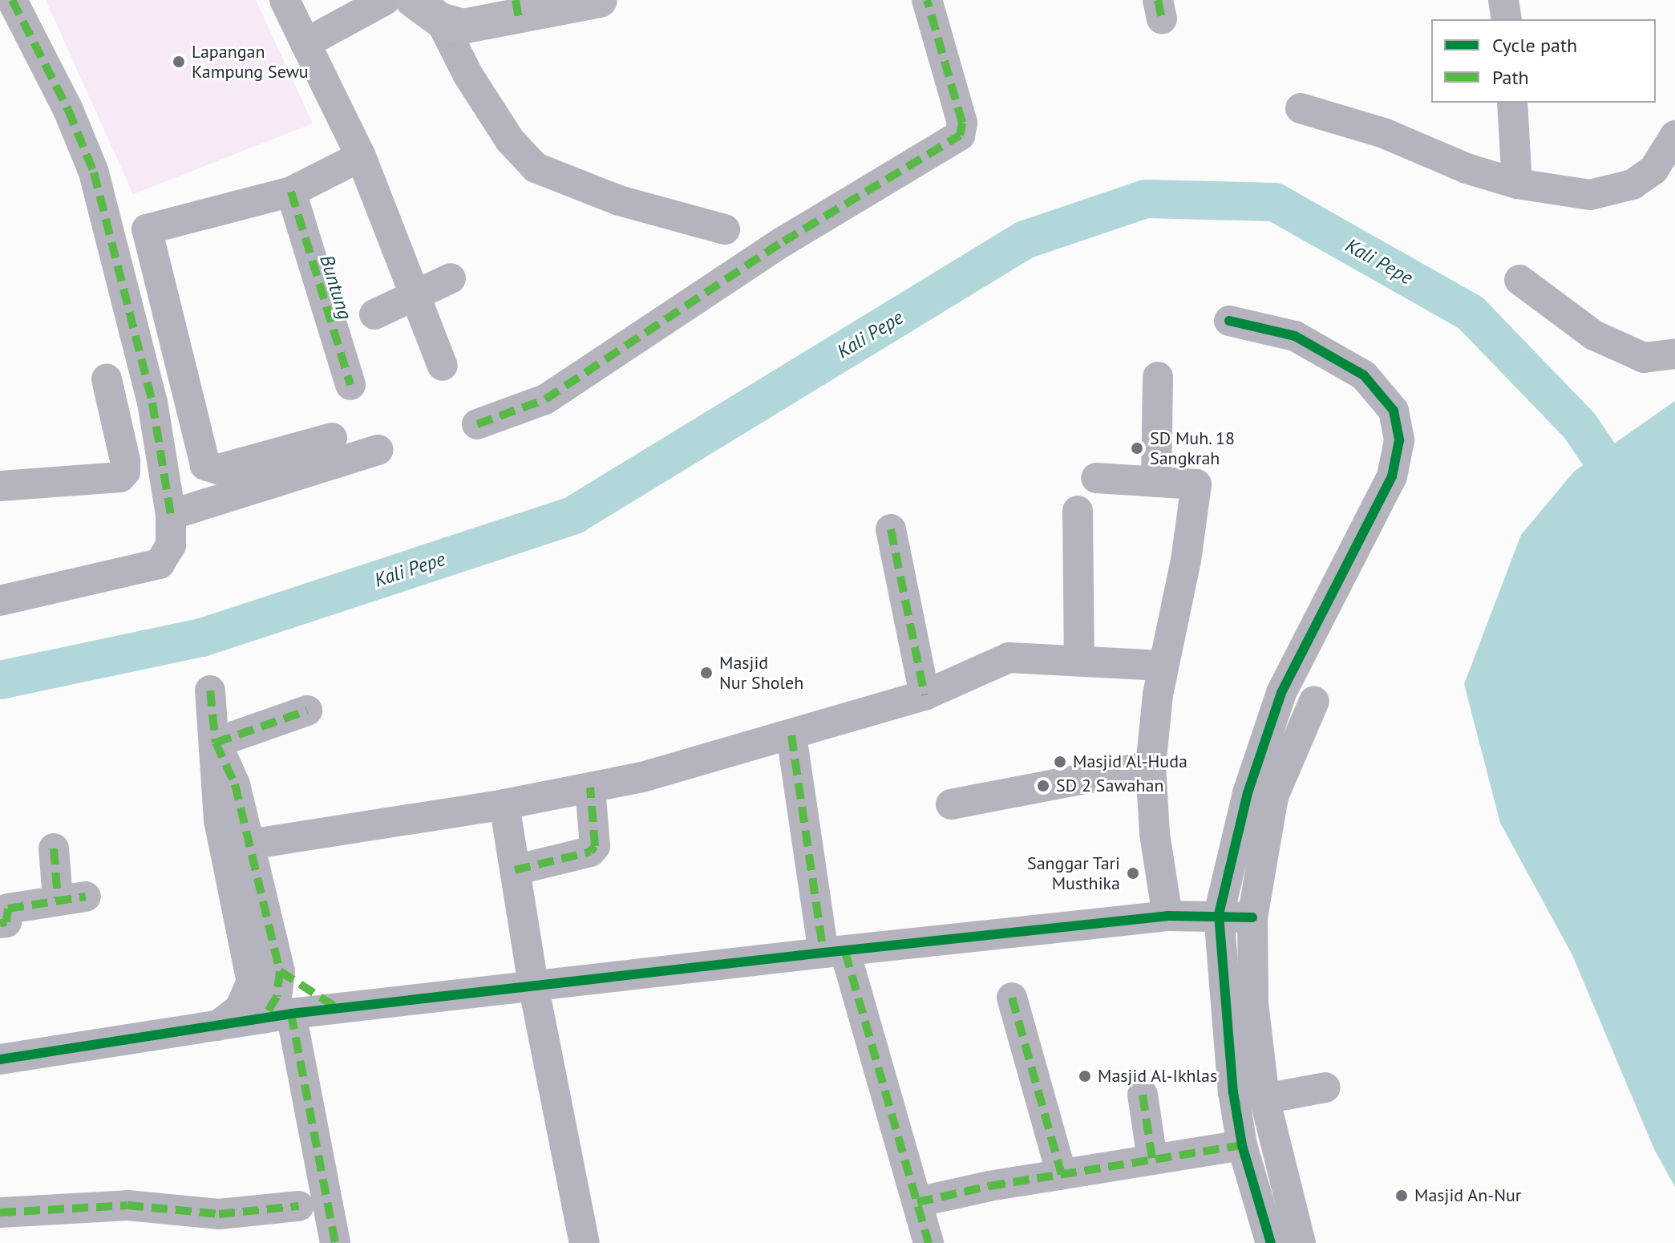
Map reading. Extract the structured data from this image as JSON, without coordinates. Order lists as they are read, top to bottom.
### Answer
{
  "water": ["Kali Pepe", "Buntung"],
  "places": [
    "Lapangan Kampung Sewu",
    "SD Muh. 18 Sangkrah",
    "Masjid Nur Sholeh",
    "Masjid Al-Huda",
    "SD 2 Sawahan",
    "Sanggar Tari Musthika",
    "Masjid Al-Ikhlas",
    "Masjid An-Nur"
  ],
  "legend": ["Cycle path", "Path"]
}
